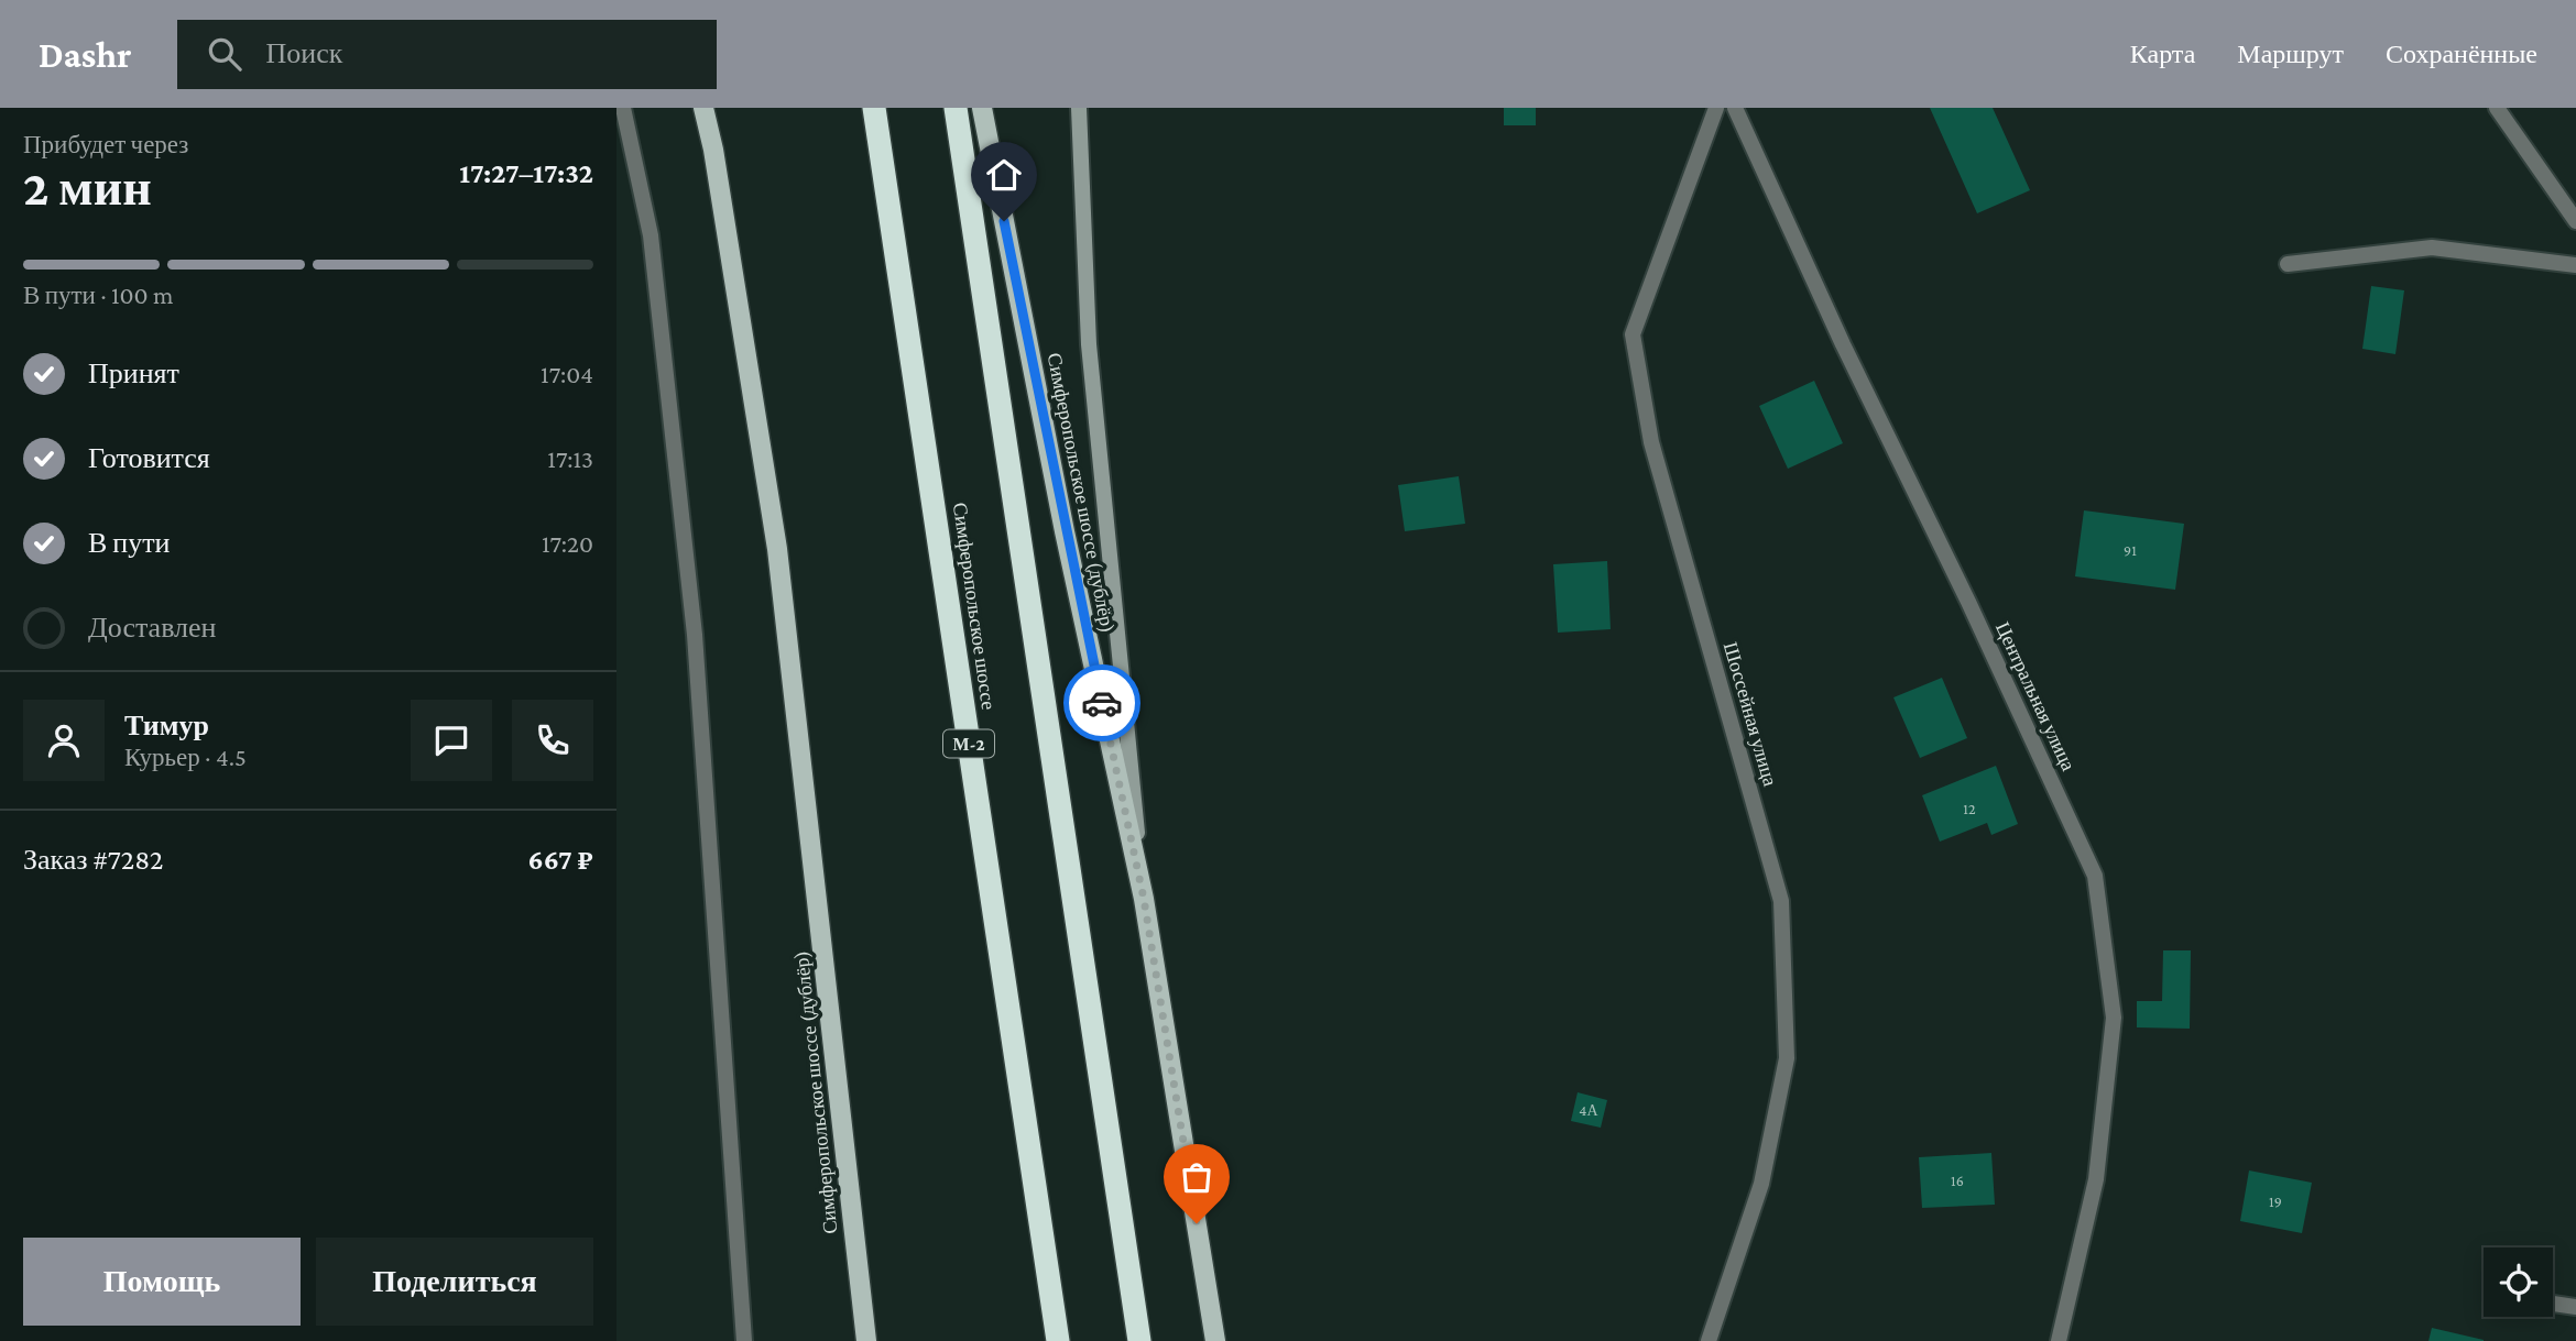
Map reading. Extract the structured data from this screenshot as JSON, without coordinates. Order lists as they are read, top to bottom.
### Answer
{
  "streets": {
    "highway": ["Симферопольское шоссе", "М-2"],
    "main road": ["Симферопольское шоссе (дублёр)"],
    "street": ["Центральная улица", "Шоссейная улица"]
  },
  "house_numbers": [
    "91",
    "12",
    "4А",
    "16",
    "19"
  ],
  "page": {
    "header": "Dashr",
    "search": "Поиск",
    "nav": ["Карта", "Маршрут", "Сохранённые"],
    "heading": ["2 мин", "Прибудет через", "17:27–17:32"],
    "panel": [
      "Тимур",
      "Курьер · 4.5",
      "Заказ #7282",
      "667 ₽"
    ],
    "bar": "В пути · 100 m",
    "list": [
      ["Принят", "17:04"],
      ["Готовится", "17:13"],
      ["В пути", "17:20"],
      "Доставлен"
    ],
    "buttons": ["Помощь", "Поделиться"]
  }
}
